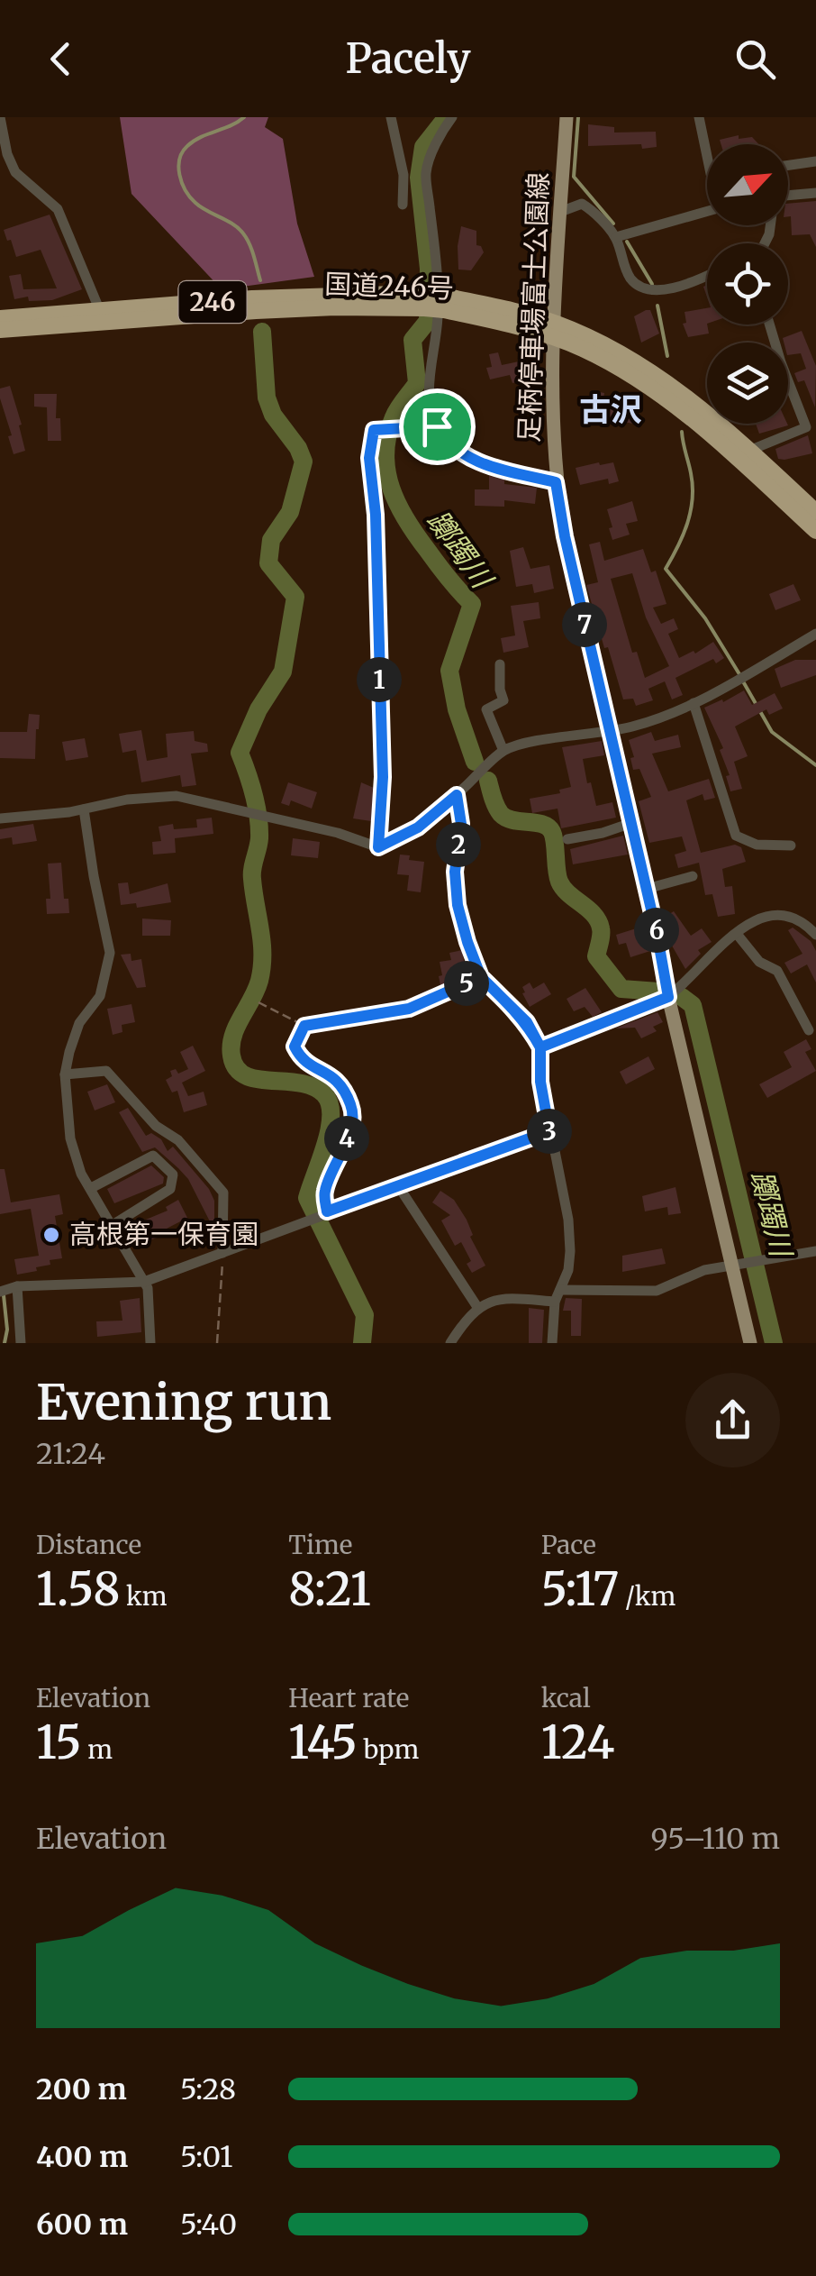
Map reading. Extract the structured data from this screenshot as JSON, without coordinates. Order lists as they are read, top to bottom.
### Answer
{
  "streets": {
    "highway": ["国道246号", "246"],
    "main road": ["足柄停車場富士公園線"]
  },
  "crossings": [
    ["国道246号", "足柄停車場富士公園線"]
  ],
  "districts": ["古沢"],
  "water": ["躑躅川"],
  "places": ["高根第一保育園"],
  "north": "top right",
  "page": {
    "header": "Pacely",
    "pins": [
      "7",
      "1",
      "2",
      "6",
      "5",
      "3",
      "4"
    ],
    "heading": ["Evening run", "21:24"],
    "stats": [
      ["Distance", "1.58 km"],
      ["Time", "8:21"],
      ["Pace", "5:17 /km"],
      ["Elevation", "15 m"],
      ["Heart rate", "145 bpm"],
      ["kcal", "124"]
    ],
    "chart": ["Elevation", "95–110 m"],
    "list": [
      {
        "name": "200 m",
        "note": "5:28"
      },
      {
        "name": "400 m",
        "note": "5:01"
      },
      {
        "name": "600 m",
        "note": "5:40"
      }
    ]
  }
}
